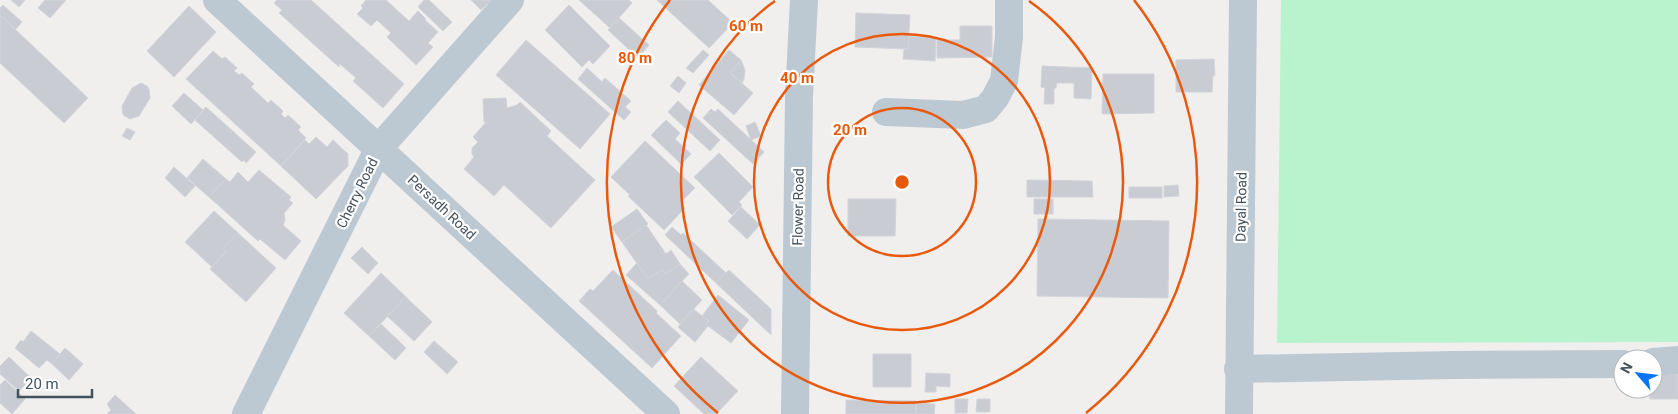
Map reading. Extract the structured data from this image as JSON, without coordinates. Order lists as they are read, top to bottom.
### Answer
{
  "streets": {
    "street": [
      "Cherry Road",
      "Persadh Road",
      "Flower Road",
      "Dayal Road"
    ]
  },
  "crossings": [
    ["Cherry Road", "Persadh Road"]
  ],
  "scale_bar": "20 m",
  "north": "top left",
  "rings": [
    "60 m",
    "80 m",
    "40 m",
    "20 m"
  ]
}
